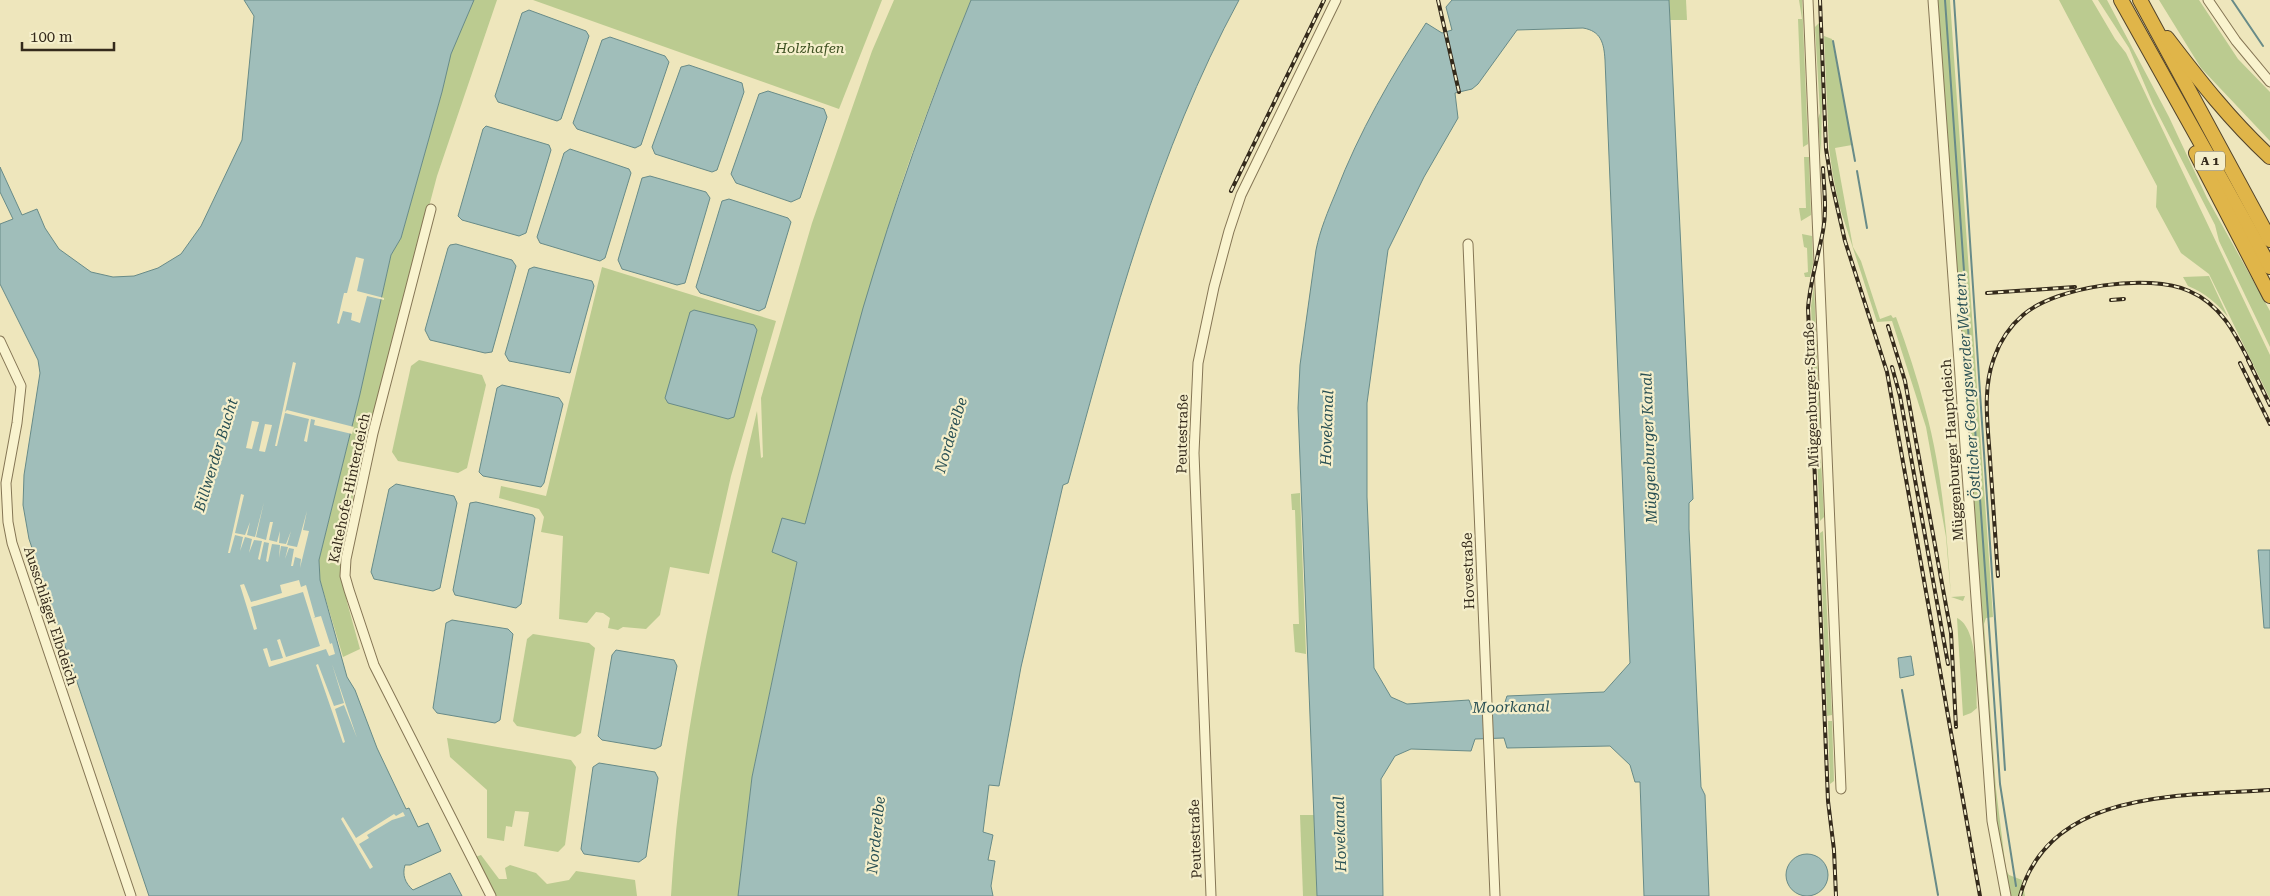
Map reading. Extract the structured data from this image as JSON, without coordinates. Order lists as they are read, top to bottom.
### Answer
{
  "streets": {
    "highway": ["A 1"],
    "street": [
      "Müggenburger Straße",
      "Peutestraße",
      "Müggenburger Hauptdeich",
      "Kaltehofe-Hinterdeich",
      "Hovestraße",
      "Ausschläger Elbdeich"
    ]
  },
  "water": [
    "Östlicher Georgswerder Wettern",
    "Hovekanal",
    "Norderelbe",
    "Müggenburger Kanal",
    "Billwerder Bucht",
    "Moorkanal"
  ],
  "parks": ["Holzhafen"],
  "scale_bar": "100 m"
}
